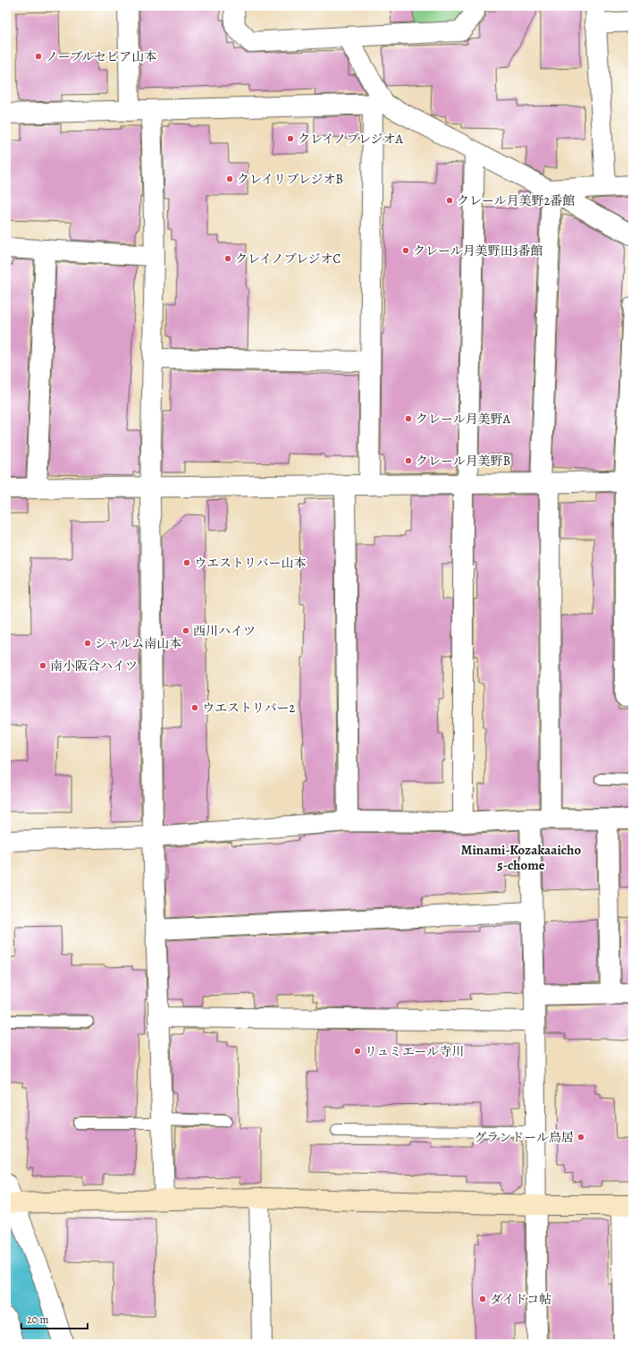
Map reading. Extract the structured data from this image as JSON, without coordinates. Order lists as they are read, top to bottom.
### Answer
{
  "districts": ["Minami-Kozakaaicho 5-chome"],
  "places": [
    "ノーブルセピア山本",
    "クレイノプレジオA",
    "クレイリプレジオB",
    "クレール月美野2番館",
    "クレール月美野田3番館",
    "クレイノプレジオC",
    "クレール月美野A",
    "クレール月美野B",
    "ウエストリバー山本",
    "西川ハイツ",
    "シャルム南山本",
    "南小阪合ハイツ",
    "ウエストリバー2",
    "リュミエール寺川",
    "グランドール鳥居",
    "ダイドコ帖"
  ],
  "scale_bar": "20 m"
}
